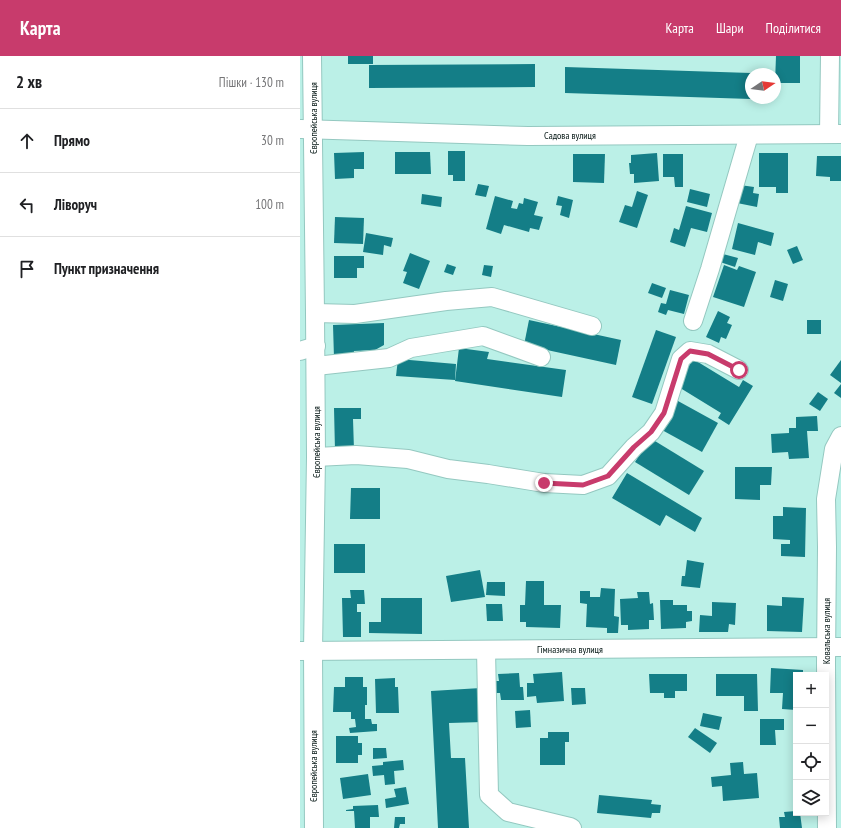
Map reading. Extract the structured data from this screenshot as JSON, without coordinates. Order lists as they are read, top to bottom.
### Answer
{
  "streets": {
    "street": [
      "Європейська вулиця",
      "Садова вулиця",
      "Ковальська вулиця",
      "Гімназична вулиця"
    ]
  },
  "crossings": [
    ["Європейська вулиця", "Садова вулиця"],
    ["Європейська вулиця", "Гімназична вулиця"],
    ["Ковальська вулиця", "Гімназична вулиця"]
  ],
  "north": "right",
  "page": {
    "header": "Карта",
    "nav": ["Карта", "Шари", "Поділитися"],
    "heading": ["2 хв", "Пішки · 130 m"],
    "list": [
      ["Прямо", "30 m"],
      ["Ліворуч", "100 m"],
      "Пункт призначення"
    ],
    "map_buttons": ["+", "−"]
  }
}
